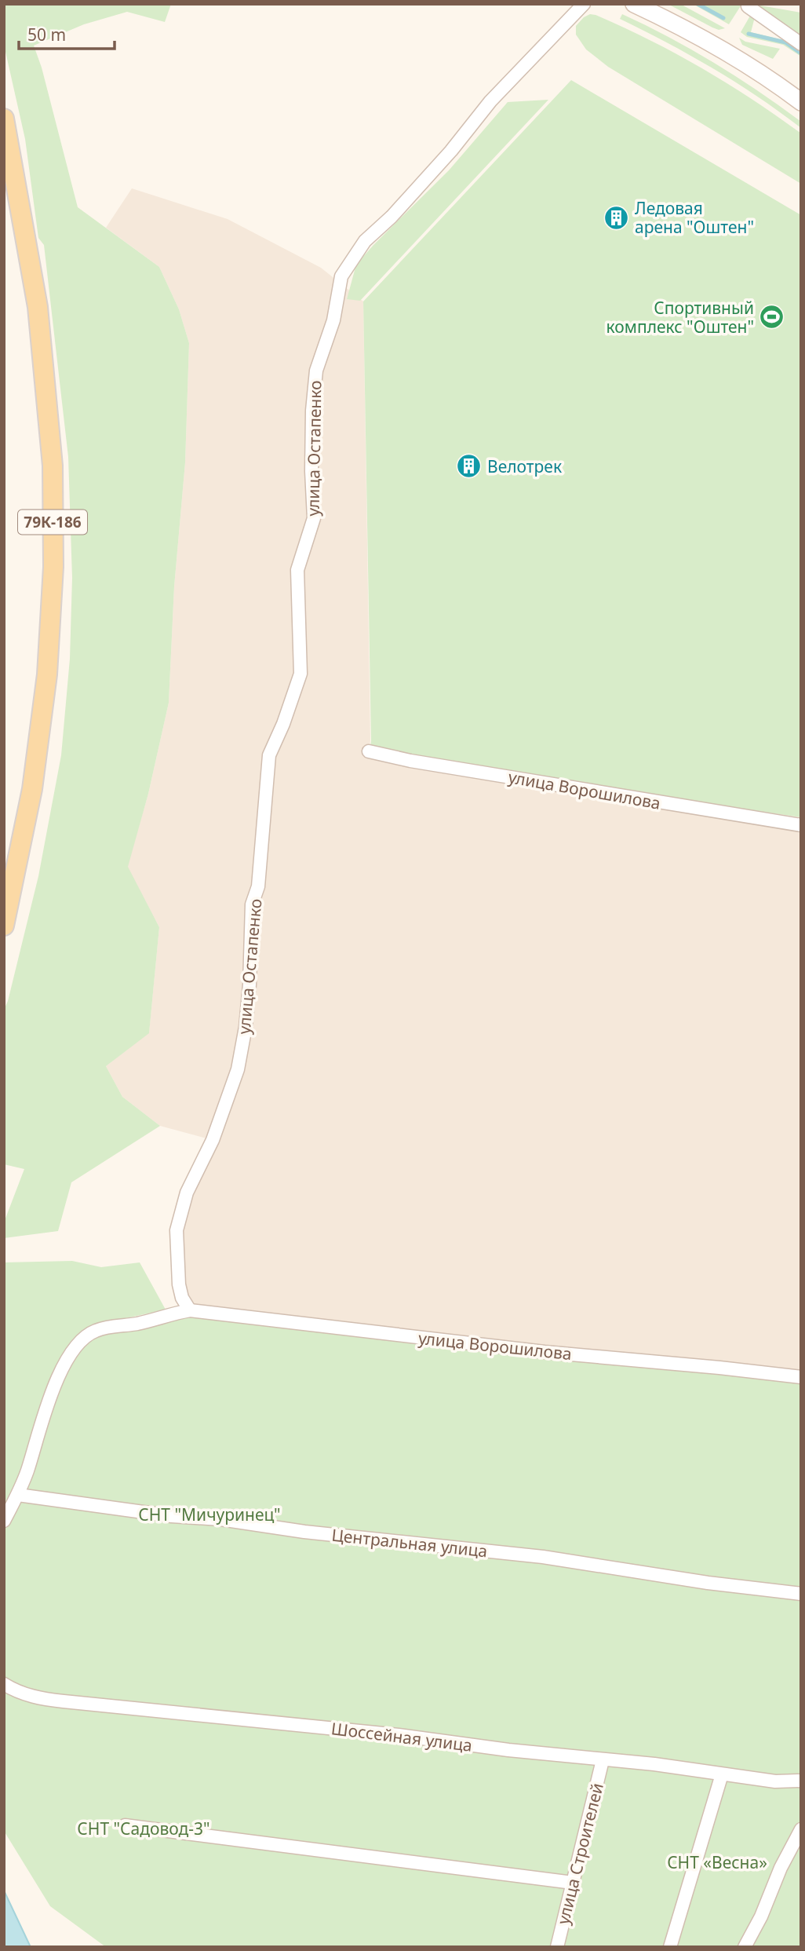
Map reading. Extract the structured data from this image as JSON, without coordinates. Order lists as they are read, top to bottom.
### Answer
{
  "streets": {
    "main road": ["79К-186"],
    "street": [
      "улица Остапенко",
      "улица Ворошилова",
      "Центральная улица",
      "Шоссейная улица",
      "улица Строителей"
    ]
  },
  "crossings": [
    ["улица Остапенко", "улица Ворошилова"],
    ["улица Ворошилова", "Центральная улица"],
    ["Шоссейная улица", "улица Строителей"]
  ],
  "parks": ["СНТ \"Мичуринец\"", "СНТ \"Садовод-3\"", "СНТ «Весна»"],
  "places": {
    "building": ["Ледовая арена \"Оштен\"", "Велотрек"],
    "sports": ["Спортивный комплекс \"Оштен\""]
  },
  "scale_bar": "50 m"
}
